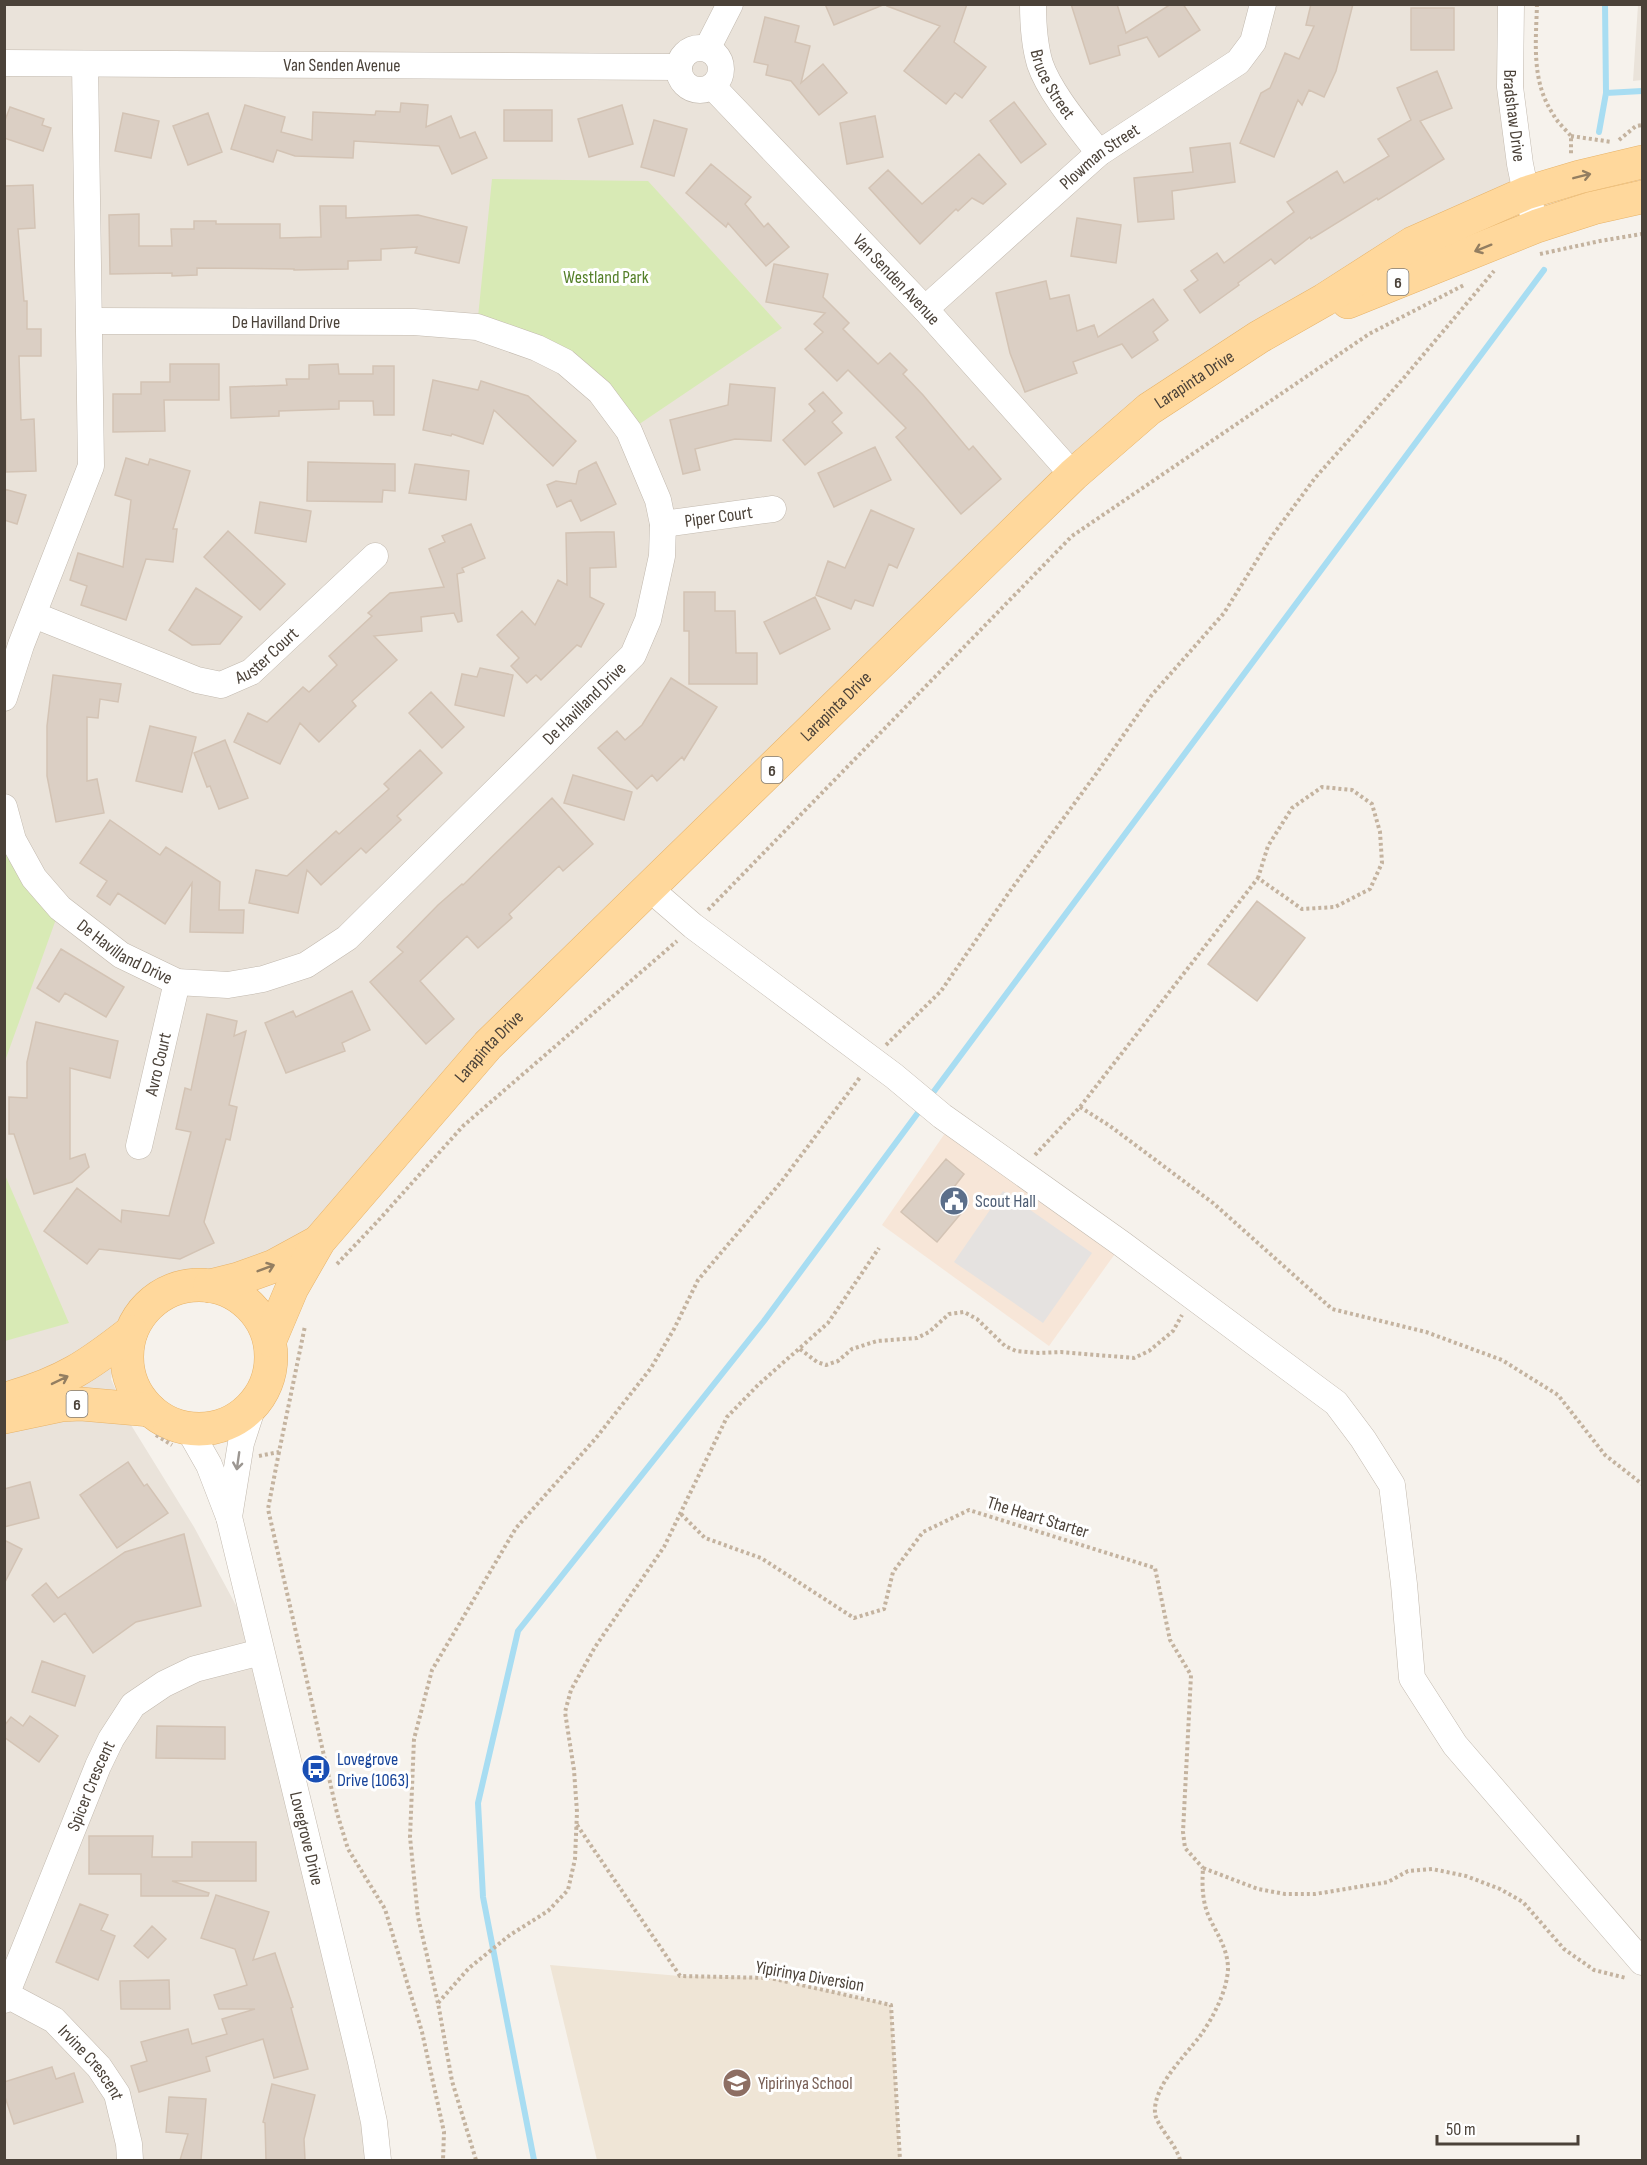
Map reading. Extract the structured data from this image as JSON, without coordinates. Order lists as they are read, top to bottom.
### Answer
{
  "streets": {
    "main road": ["6", "Larapinta Drive"],
    "street": [
      "Van Senden Avenue",
      "Bruce Street",
      "Bradshaw Drive",
      "Plowman Street",
      "De Havilland Drive",
      "Piper Court",
      "Auster Court",
      "Avro Court",
      "Spicer Crescent",
      "Lovegrove Drive",
      "Irvine Crescent"
    ],
    "path": ["The Heart Starter", "Yipirinya Diversion"]
  },
  "crossings": [
    ["Van Senden Avenue", "Plowman Street"],
    ["Van Senden Avenue", "Larapinta Drive"],
    ["Bruce Street", "Plowman Street"],
    ["Bradshaw Drive", "Larapinta Drive"],
    ["6", "Larapinta Drive"],
    ["6", "Lovegrove Drive"],
    ["De Havilland Drive", "Piper Court"],
    ["De Havilland Drive", "Avro Court"],
    ["Larapinta Drive", "Lovegrove Drive"],
    ["Spicer Crescent", "Lovegrove Drive"],
    ["Spicer Crescent", "Irvine Crescent"]
  ],
  "parks": ["Westland Park"],
  "places": {
    "public building": ["Scout Hall"],
    "bus stop": ["Lovegrove Drive (1063)"],
    "school or university": ["Yipirinya School"]
  },
  "scale_bar": "50 m"
}
